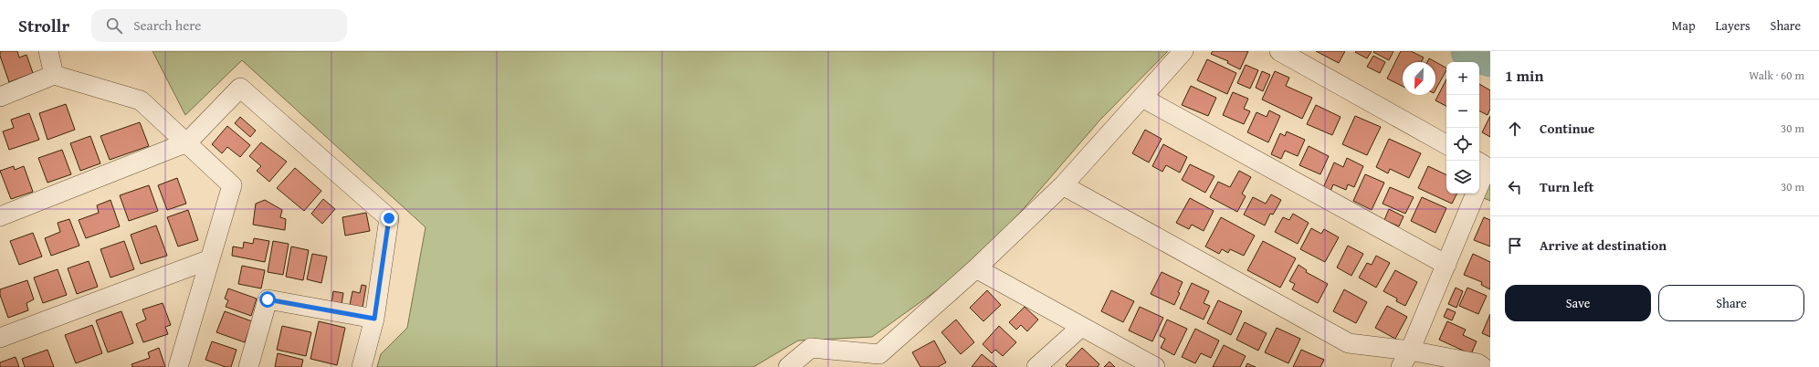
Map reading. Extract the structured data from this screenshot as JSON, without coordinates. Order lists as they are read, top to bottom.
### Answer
{
  "north": "bottom left",
  "page": {
    "header": "Strollr",
    "search": "Search here",
    "nav": ["Map", "Layers", "Share"],
    "heading": ["1 min", "Walk · 60 m"],
    "map_buttons": ["+", "−"],
    "list": [
      ["Continue", "30 m"],
      ["Turn left", "30 m"],
      "Arrive at destination"
    ],
    "buttons": ["Save", "Share"]
  }
}
